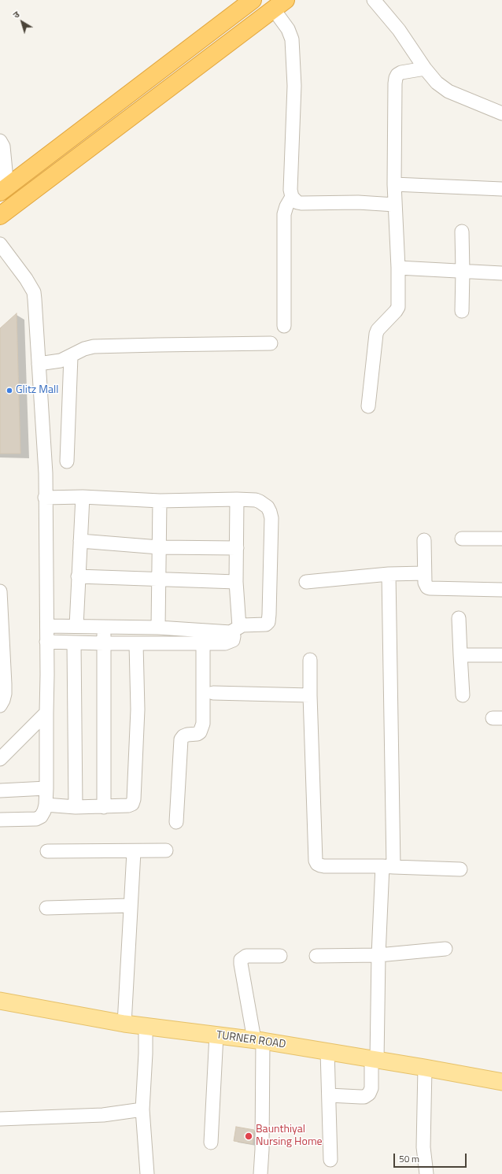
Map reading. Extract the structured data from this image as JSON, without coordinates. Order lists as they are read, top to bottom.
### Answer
{
  "streets": {
    "main road": ["TURNER ROAD"]
  },
  "places": ["Glitz Mall", "Baunthiyal Nursing Home"],
  "scale_bar": "50 m",
  "north": "top left"
}
